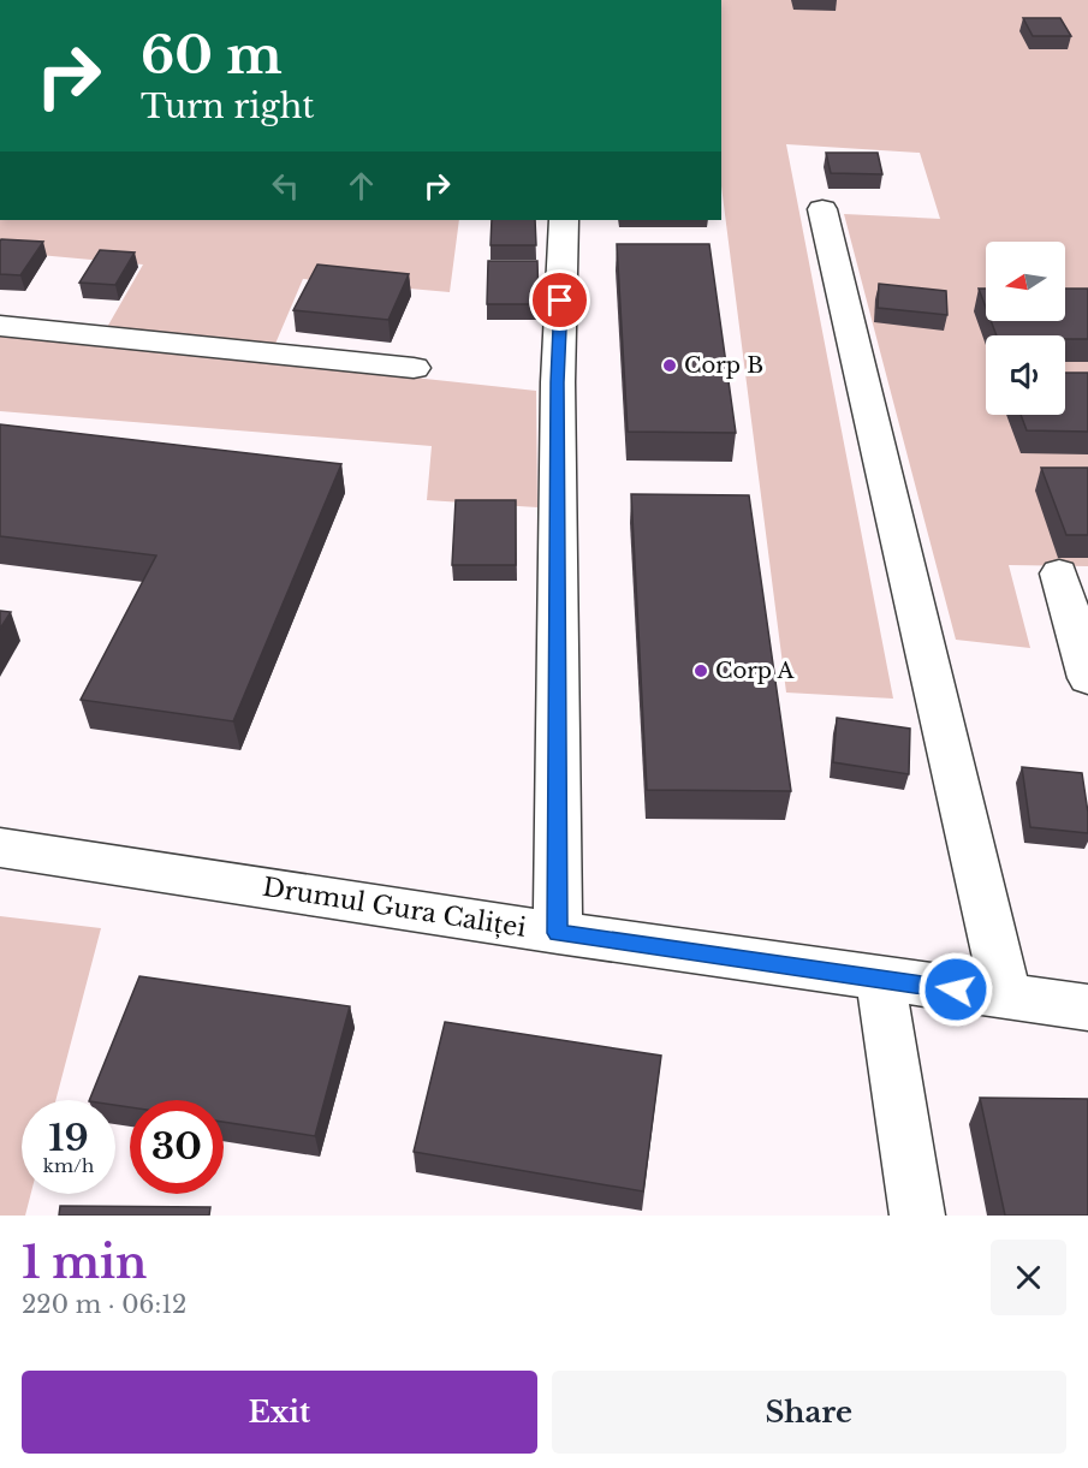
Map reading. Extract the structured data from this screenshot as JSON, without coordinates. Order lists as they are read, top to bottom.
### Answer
{
  "streets": {
    "street": ["Drumul Gura Caliței"]
  },
  "places": ["Corp B", "Corp A"],
  "north": "left",
  "page": {
    "turn": ["60 m", "Turn right"],
    "speed": "19 km/h",
    "limit": "30",
    "heading": ["1 min", "220 m · 06:12"],
    "buttons": ["Exit", "Share"]
  }
}
